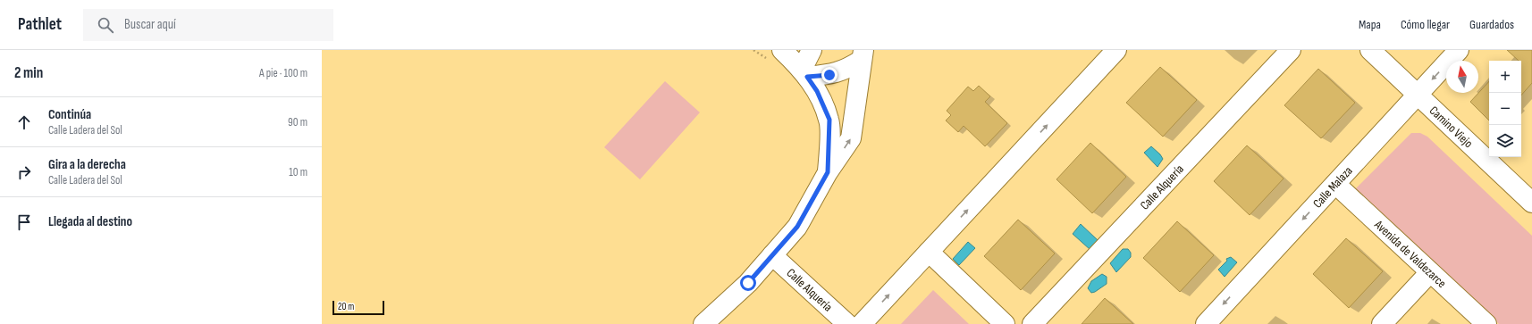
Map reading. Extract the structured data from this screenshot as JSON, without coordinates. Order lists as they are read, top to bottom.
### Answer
{
  "streets": {
    "street": [
      "Camino Viejo",
      "Calle Alquería",
      "Calle Malaza",
      "Avenida de Valdezarce"
    ]
  },
  "crossings": [
    ["Camino Viejo", "Calle Malaza"],
    ["Calle Malaza", "Avenida de Valdezarce"]
  ],
  "one_way": ["Calle Malaza"],
  "scale_bar": "20 m",
  "north": "top",
  "page": {
    "header": "Pathlet",
    "search": "Buscar aquí",
    "nav": ["Mapa", "Cómo llegar", "Guardados"],
    "heading": ["2 min", "A pie · 100 m"],
    "map_buttons": ["+", "−"],
    "list": [
      ["Continúa", "Calle Ladera del Sol", "90 m"],
      ["Gira a la derecha", "Calle Ladera del Sol", "10 m"],
      "Llegada al destino"
    ],
    "scale": "20 m"
  }
}
